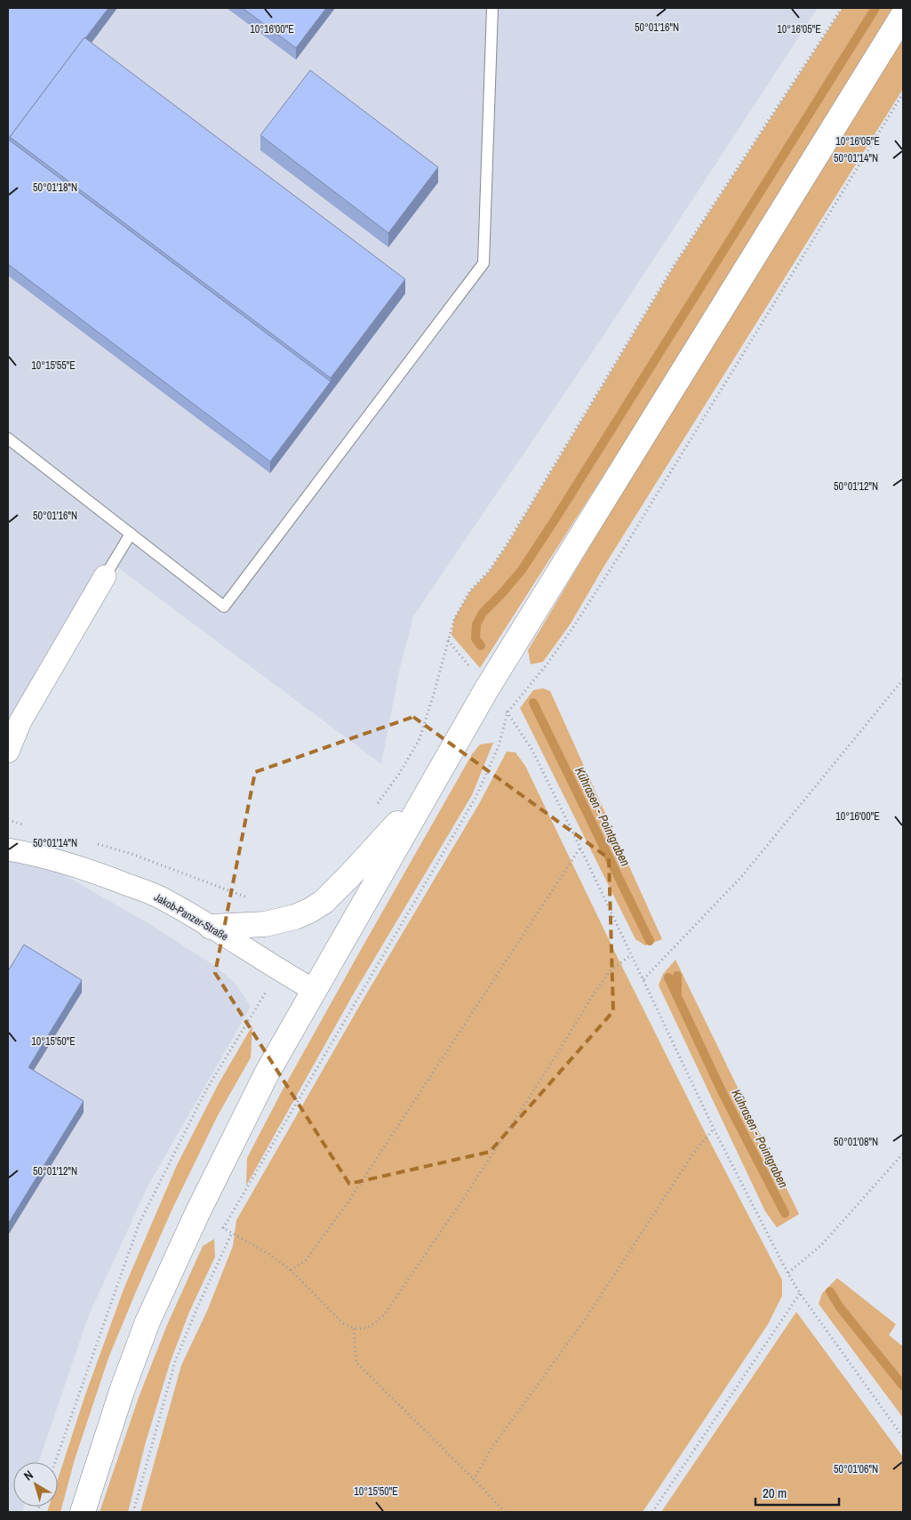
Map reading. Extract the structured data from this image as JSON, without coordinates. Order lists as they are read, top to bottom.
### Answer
{
  "streets": {
    "street": ["Jakob-Panzer-Straße"]
  },
  "water": ["Kührasen - Pointgraben"],
  "scale_bar": "20 m",
  "north": "top left",
  "coordinates": [
    "50°01'16\"N",
    "10°16'05\"E",
    "10°16'00\"E",
    "50°01'14\"N",
    "50°01'18\"N",
    "10°15'55\"E",
    "50°01'12\"N",
    "10°15'50\"E",
    "50°01'08\"N",
    "50°01'06\"N"
  ]
}
